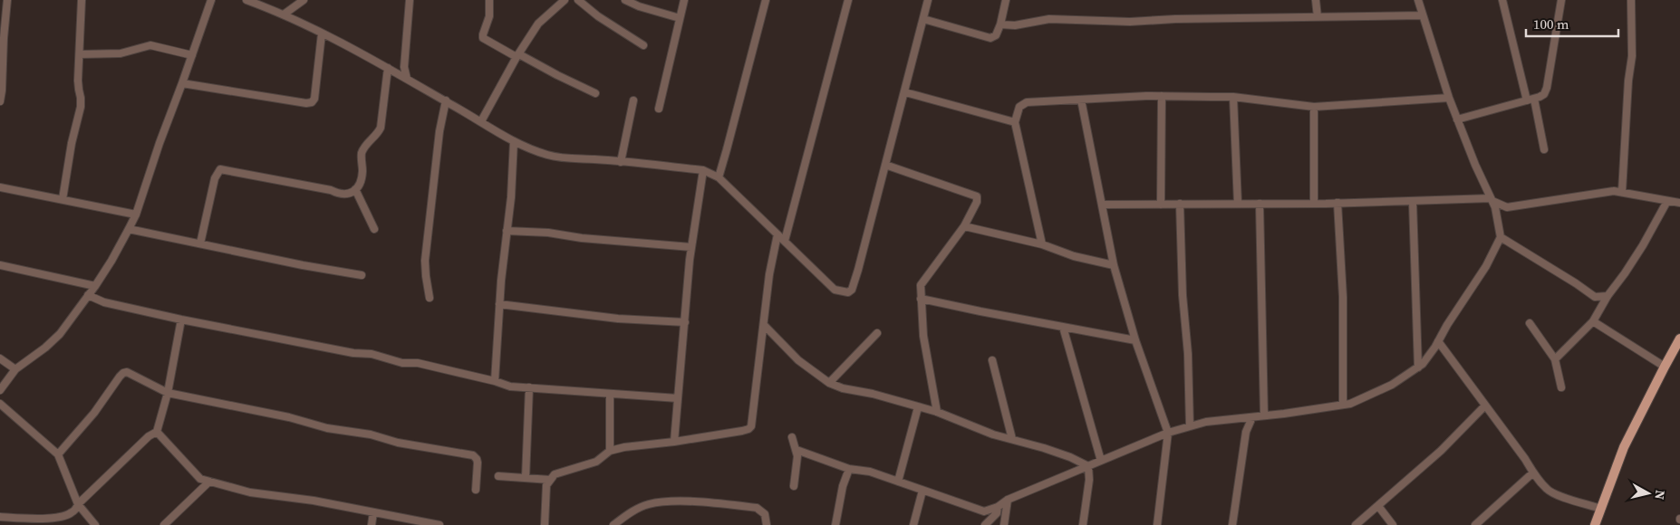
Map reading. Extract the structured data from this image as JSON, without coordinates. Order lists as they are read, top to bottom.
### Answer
{
  "scale_bar": "100 m",
  "north": "right"
}
